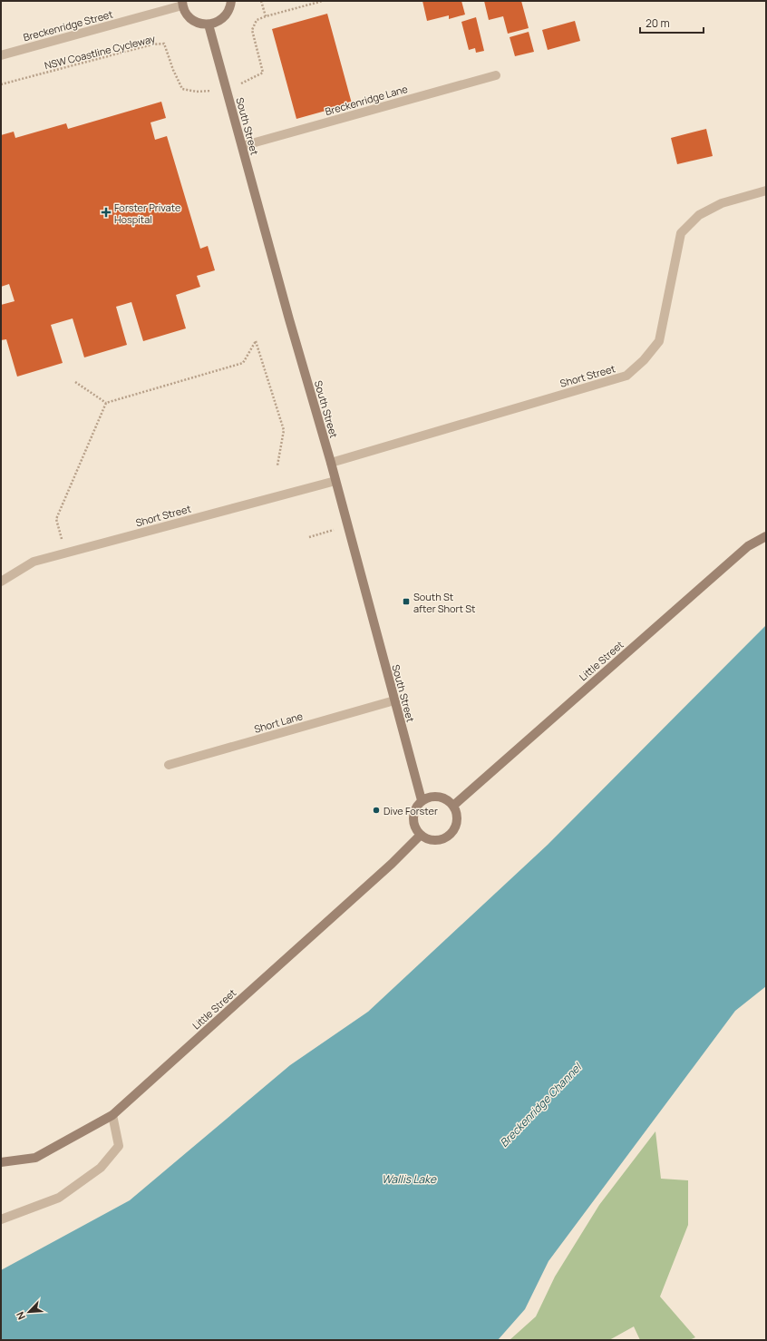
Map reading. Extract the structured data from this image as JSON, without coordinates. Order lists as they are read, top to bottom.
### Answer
{
  "streets": {
    "street": [
      "Breckenridge Street",
      "Breckenridge Lane",
      "South Street",
      "Short Street",
      "Little Street",
      "Short Lane"
    ],
    "path": ["NSW Coastline Cycleway"]
  },
  "crossings": [
    ["NSW Coastline Cycleway", "South Street"],
    ["Breckenridge Lane", "South Street"],
    ["South Street", "Short Street"],
    ["South Street", "Little Street"],
    ["South Street", "Short Lane"]
  ],
  "water": ["Breckenridge Channel", "Wallis Lake"],
  "places": {
    "health": ["Forster Private Hospital"],
    "transit": ["South St after Short St"],
    "other": ["Dive Forster"]
  },
  "scale_bar": "20 m",
  "north": "bottom left"
}
